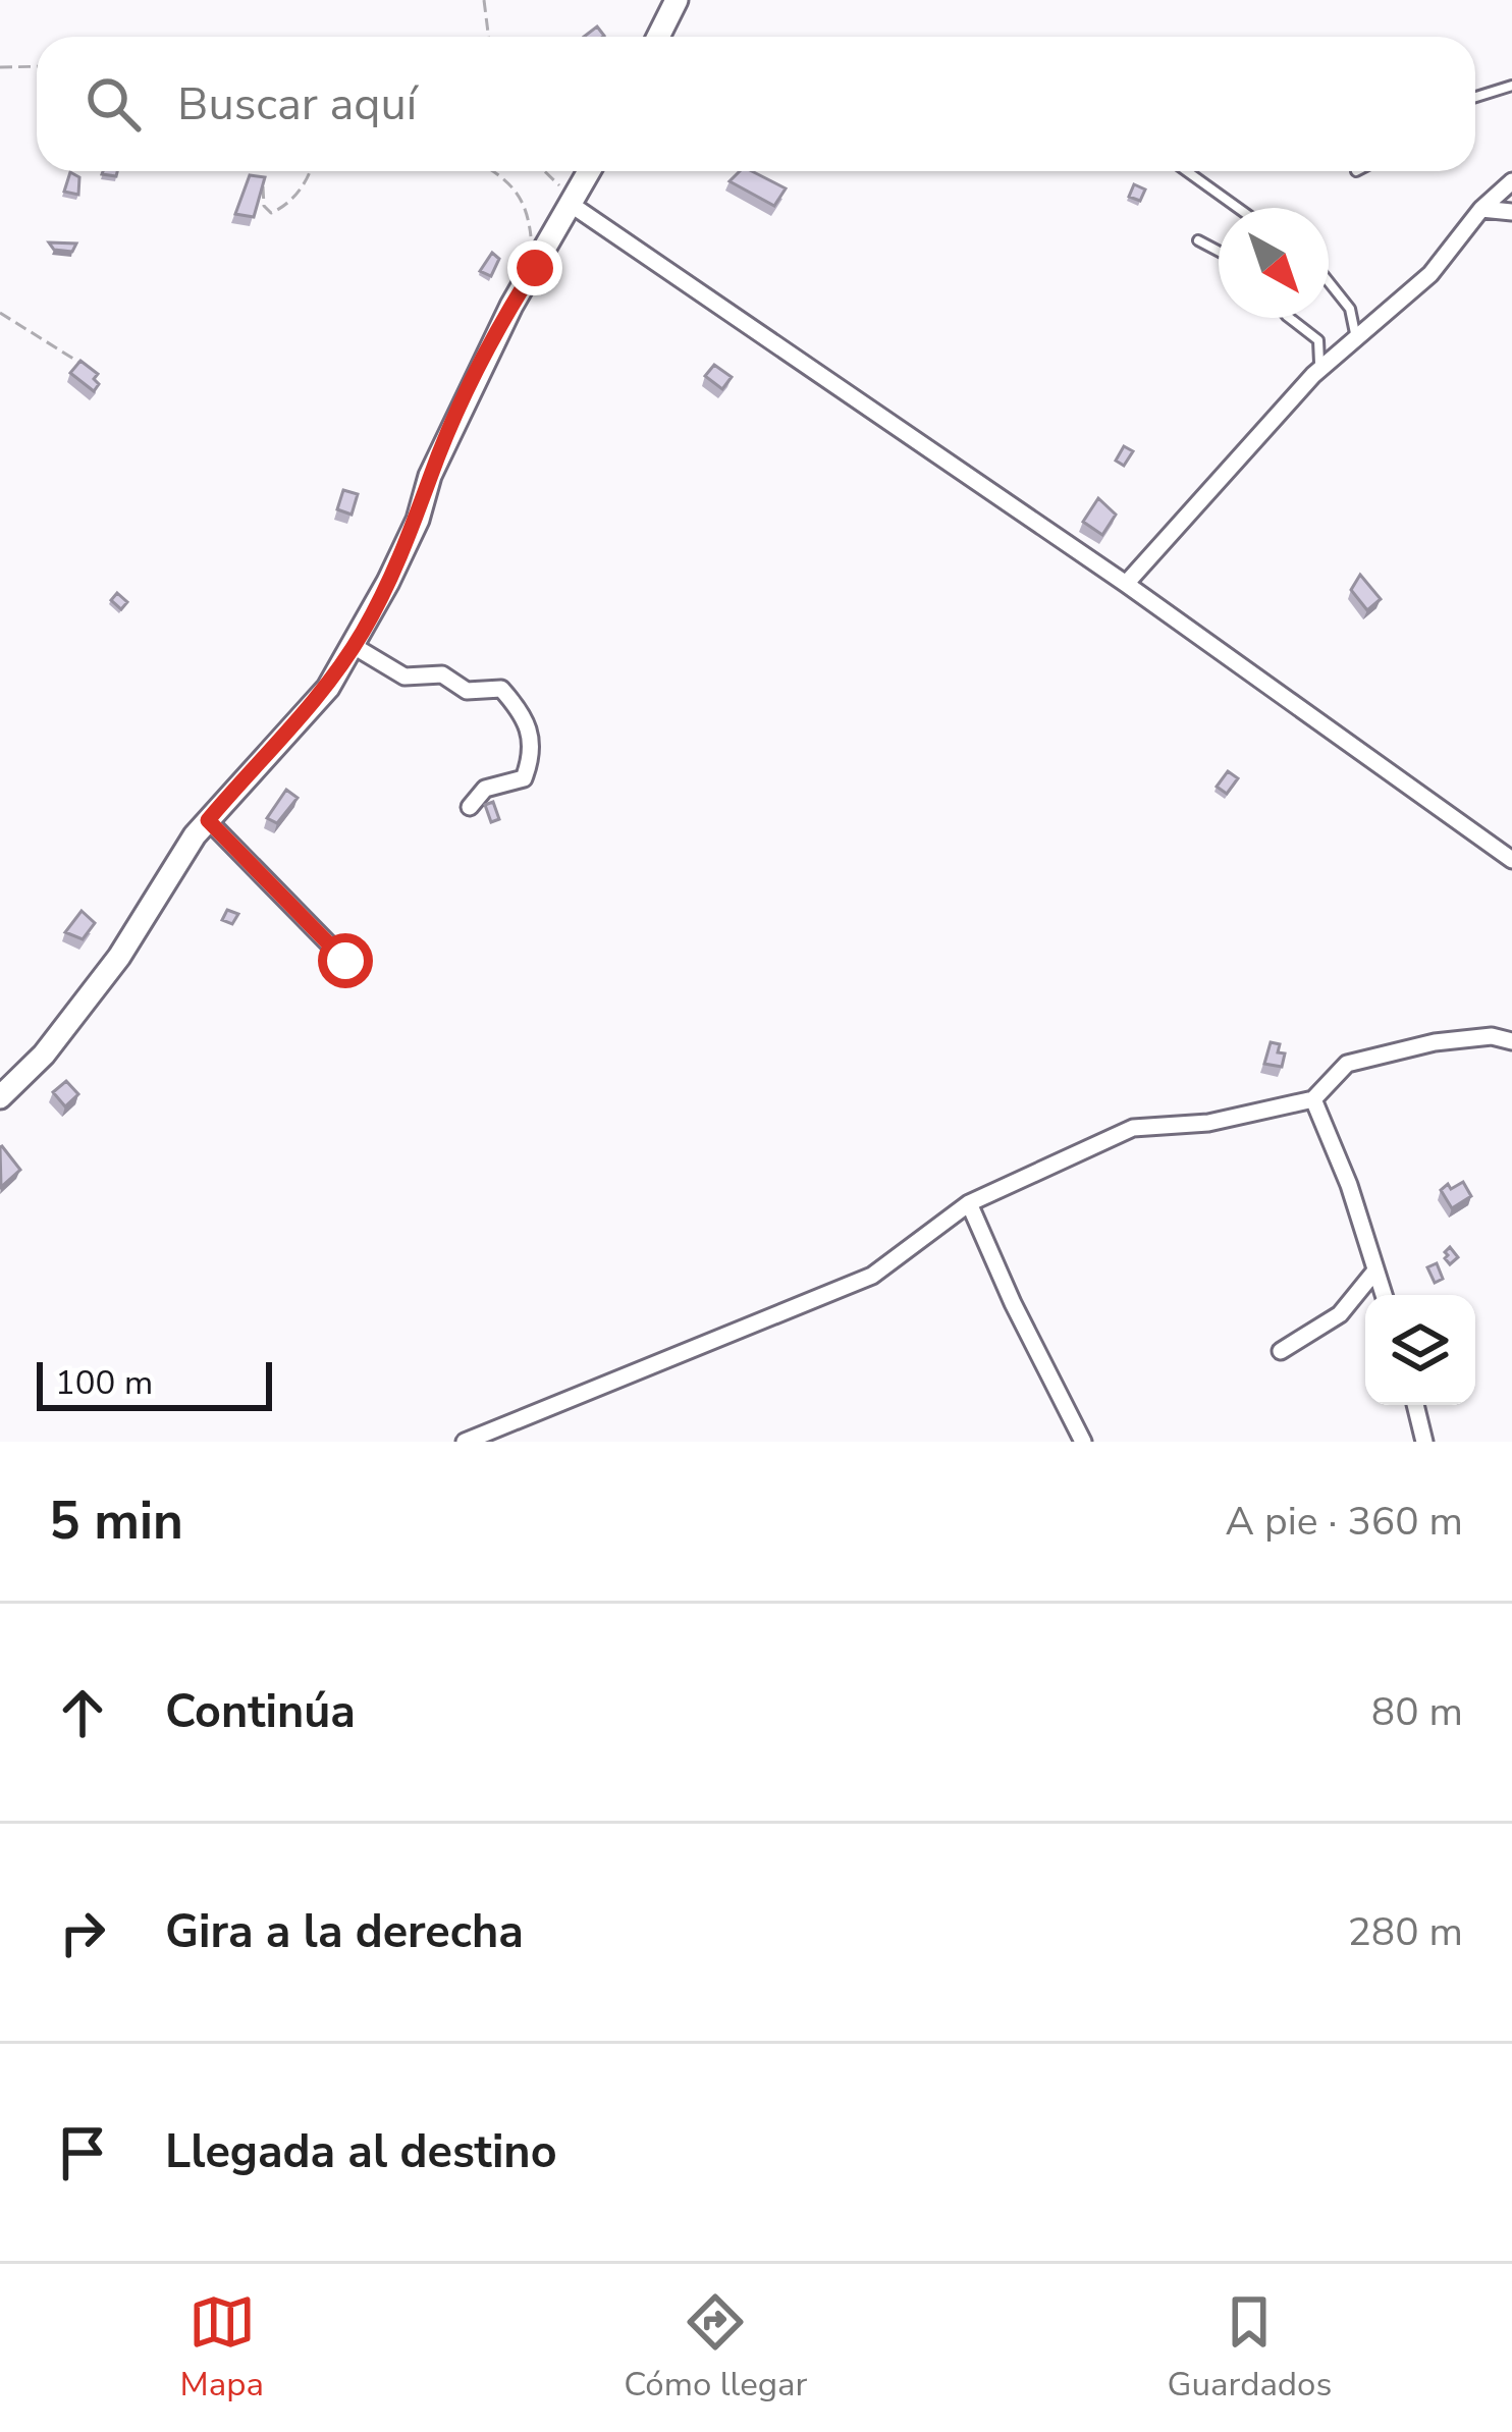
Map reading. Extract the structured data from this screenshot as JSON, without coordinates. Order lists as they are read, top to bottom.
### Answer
{
  "scale_bar": "100 m",
  "north": "bottom right",
  "page": {
    "search": "Buscar aquí",
    "scale": "100 m",
    "heading": ["5 min", "A pie · 360 m"],
    "list": [
      ["Continúa", "80 m"],
      ["Gira a la derecha", "280 m"],
      "Llegada al destino"
    ],
    "nav": ["Mapa", "Cómo llegar", "Guardados"]
  }
}
